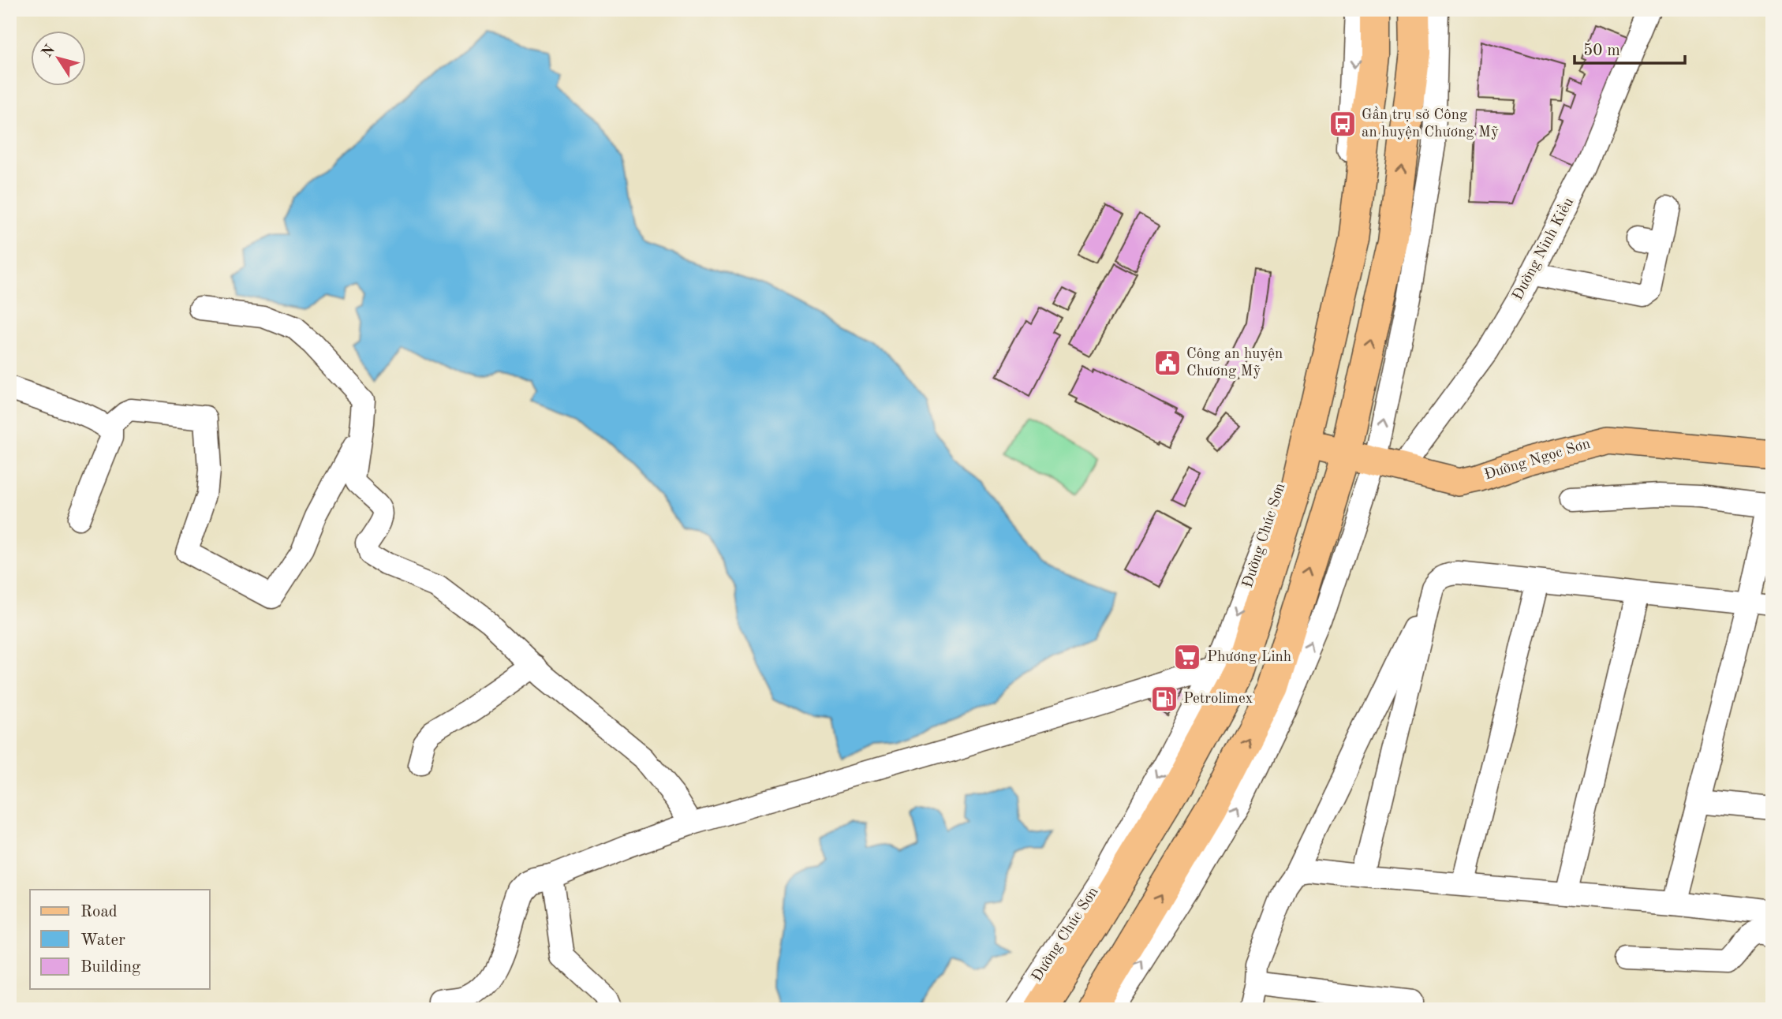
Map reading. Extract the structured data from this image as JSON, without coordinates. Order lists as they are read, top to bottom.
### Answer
{
  "streets": {
    "highway": ["Đường Chúc Sơn"],
    "main road": ["Đường Ngọc Sơn"],
    "street": ["Đường Ninh Kiều"]
  },
  "crossings": [
    ["Đường Ninh Kiều", "Đường Ngọc Sơn"],
    ["Đường Ngọc Sơn", "Đường Chúc Sơn"]
  ],
  "places": {
    "bus stop": ["Gần trụ sở Công an huyện Chương Mỹ"],
    "public building": ["Công an huyện Chương Mỹ"],
    "supermarket": ["Phương Linh"],
    "fuel station": ["Petrolimex"]
  },
  "legend": ["Road", "Water", "Building"],
  "scale_bar": "50 m",
  "north": "top left"
}
